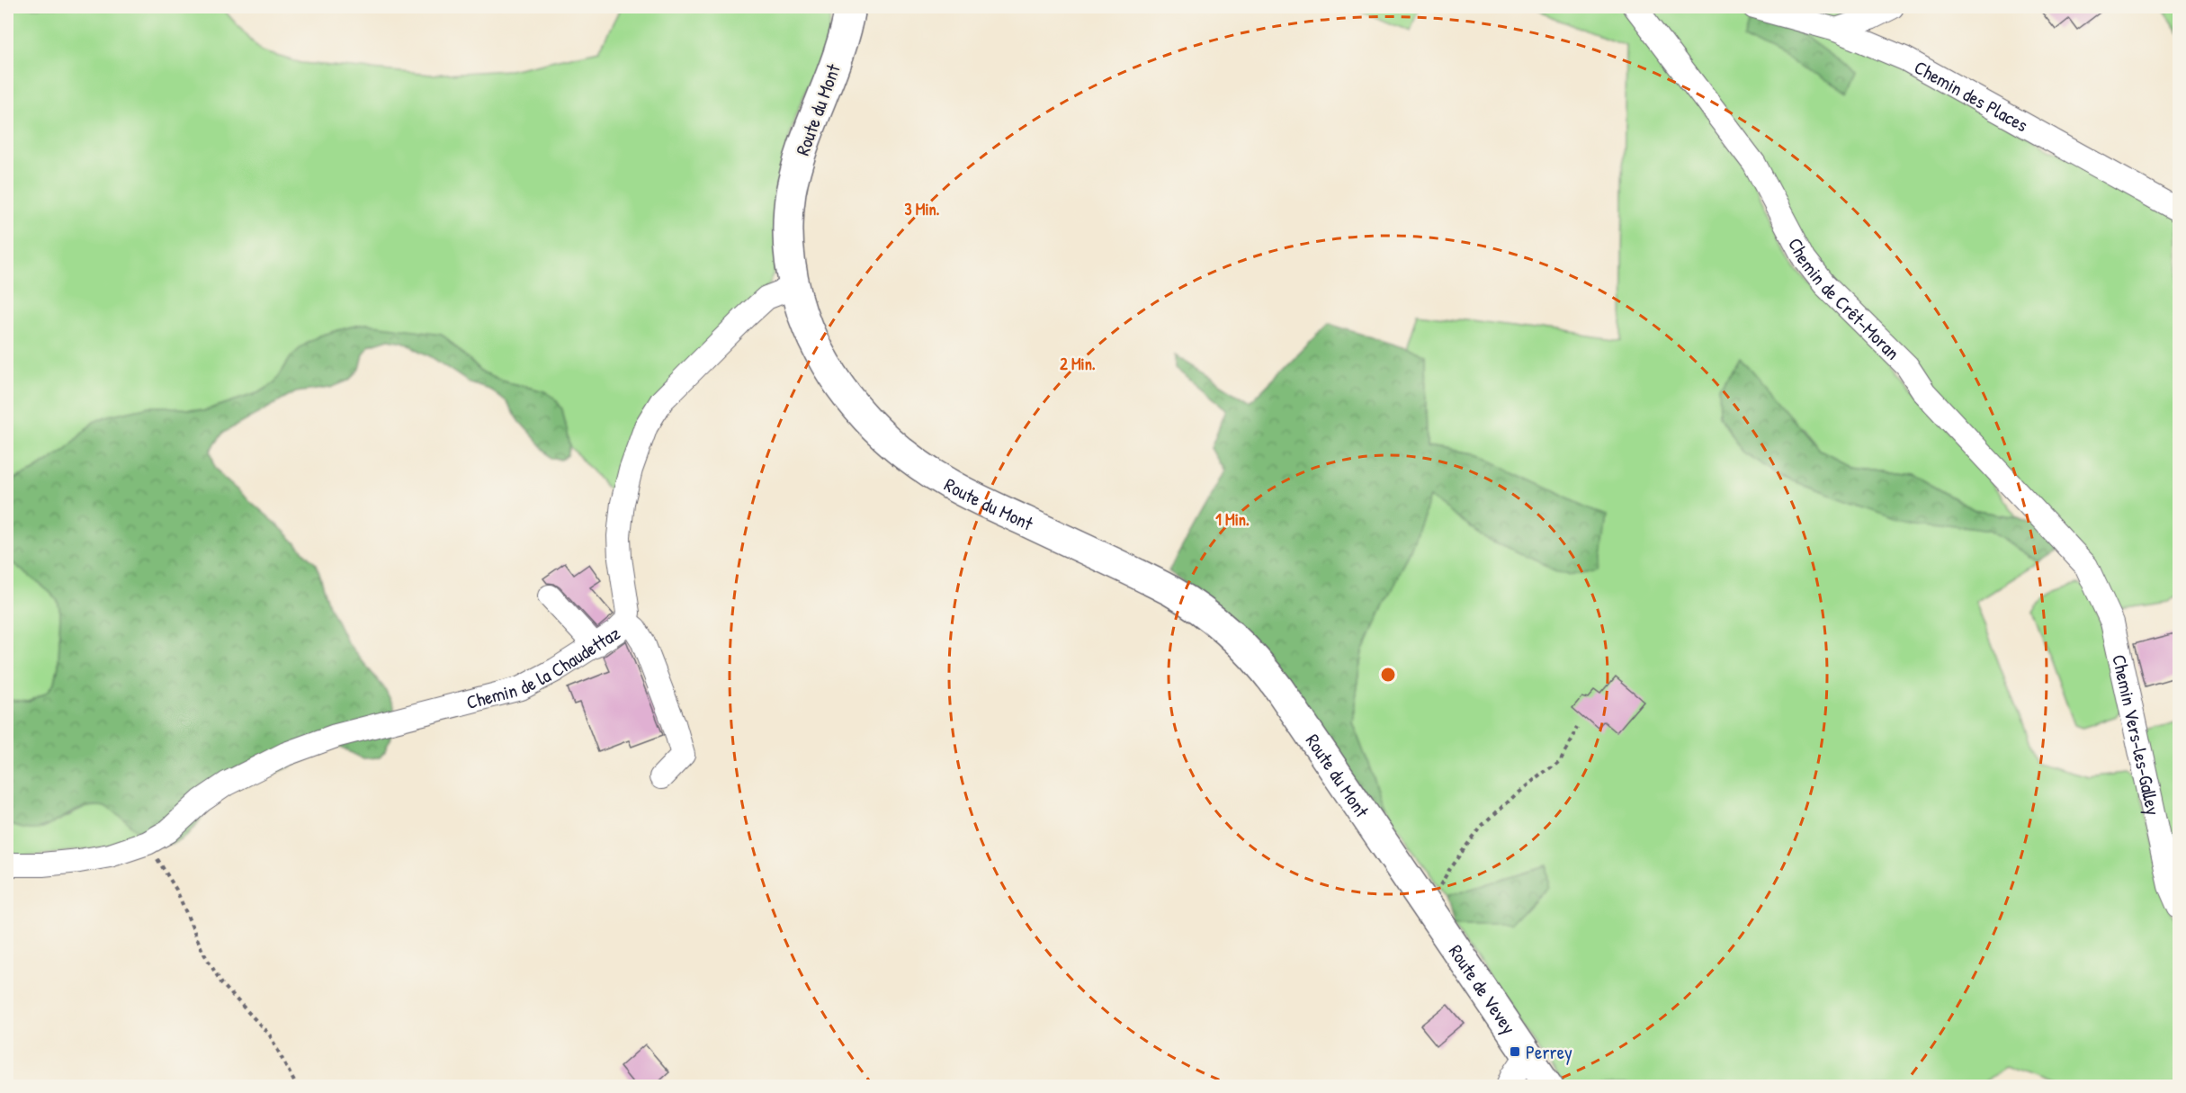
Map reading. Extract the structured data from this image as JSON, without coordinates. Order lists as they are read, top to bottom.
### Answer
{
  "streets": {
    "main road": ["Route du Mont", "Route de Vevey"],
    "street": [
      "Chemin des Places",
      "Chemin de Crêt-Moran",
      "Chemin de la Chaudettaz",
      "Chemin Vers-les-Galley"
    ]
  },
  "crossings": [
    ["Route du Mont", "Chemin de la Chaudettaz"],
    ["Route du Mont", "Route de Vevey"],
    ["Chemin de Crêt-Moran", "Chemin Vers-les-Galley"]
  ],
  "places": {
    "transit": ["Perrey"]
  },
  "rings": ["3 Min.", "2 Min.", "1 Min."]
}
